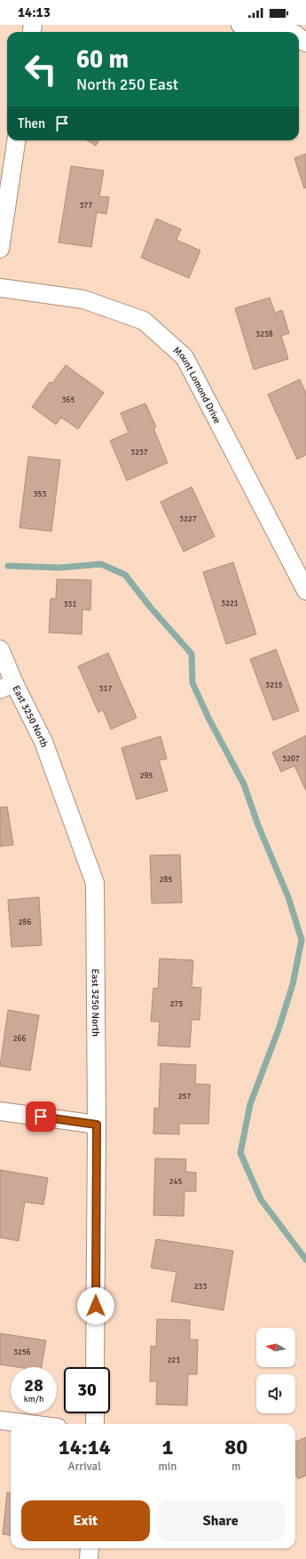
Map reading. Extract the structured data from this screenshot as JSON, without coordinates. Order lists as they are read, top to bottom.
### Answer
{
  "streets": {
    "street": ["Mount Lomond Drive", "East 3250 North"]
  },
  "house_numbers": [
    "377",
    "3238",
    "365",
    "3237",
    "353",
    "3227",
    "3221",
    "331",
    "3215",
    "317",
    "3207",
    "295",
    "285",
    "286",
    "275",
    "266",
    "257",
    "245",
    "233",
    "3256",
    "221"
  ],
  "north": "left",
  "page": {
    "status": "14:13",
    "turn": ["60 m", "North 250 East"],
    "then": "Then",
    "speed": "28 km/h",
    "limit": "30",
    "eta": [
      "14:14",
      "Arrival",
      "1",
      "min",
      "80",
      "m"
    ],
    "buttons": ["Exit", "Share"]
  }
}
